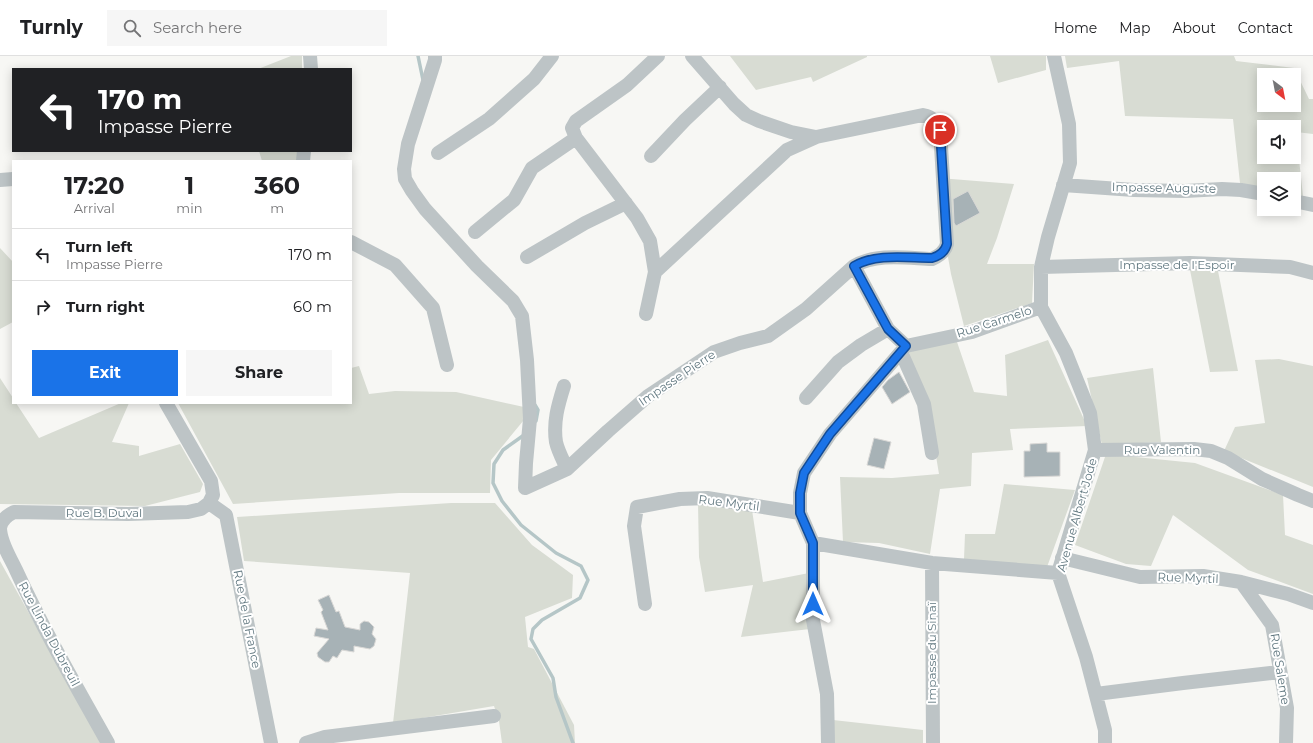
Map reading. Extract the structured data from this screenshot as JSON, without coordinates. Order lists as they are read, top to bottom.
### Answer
{
  "streets": {
    "street": [
      "Impasse Auguste",
      "Impasse de l'Espoir",
      "Rue Carmelo",
      "Impasse Pierre",
      "Rue Valentin",
      "Rue Myrtil",
      "Rue B. Duval",
      "Avenue Albert Jode",
      "Rue de la France",
      "Rue Linda Dubreuil",
      "Impasse du Sinaï",
      "Rue Saleme"
    ]
  },
  "crossings": [
    ["Impasse Auguste", "Avenue Albert Jode"],
    ["Impasse de l'Espoir", "Avenue Albert Jode"],
    ["Rue Carmelo", "Avenue Albert Jode"],
    ["Rue Valentin", "Avenue Albert Jode"],
    ["Rue Myrtil", "Avenue Albert Jode"],
    ["Rue Myrtil", "Rue Saleme"],
    ["Rue B. Duval", "Rue de la France"],
    ["Rue B. Duval", "Rue Linda Dubreuil"]
  ],
  "north": "bottom right",
  "page": {
    "header": "Turnly",
    "search": "Search here",
    "nav": [
      "Home",
      "Map",
      "About",
      "Contact"
    ],
    "turn": ["170 m", "Impasse Pierre"],
    "eta": [
      "17:20",
      "Arrival",
      "1",
      "min",
      "360",
      "m"
    ],
    "list": [
      {
        "name": "Turn left",
        "note": "Impasse Pierre",
        "value": "170 m"
      },
      {
        "name": "Turn right",
        "value": "60 m"
      }
    ],
    "buttons": ["Exit", "Share"]
  }
}
